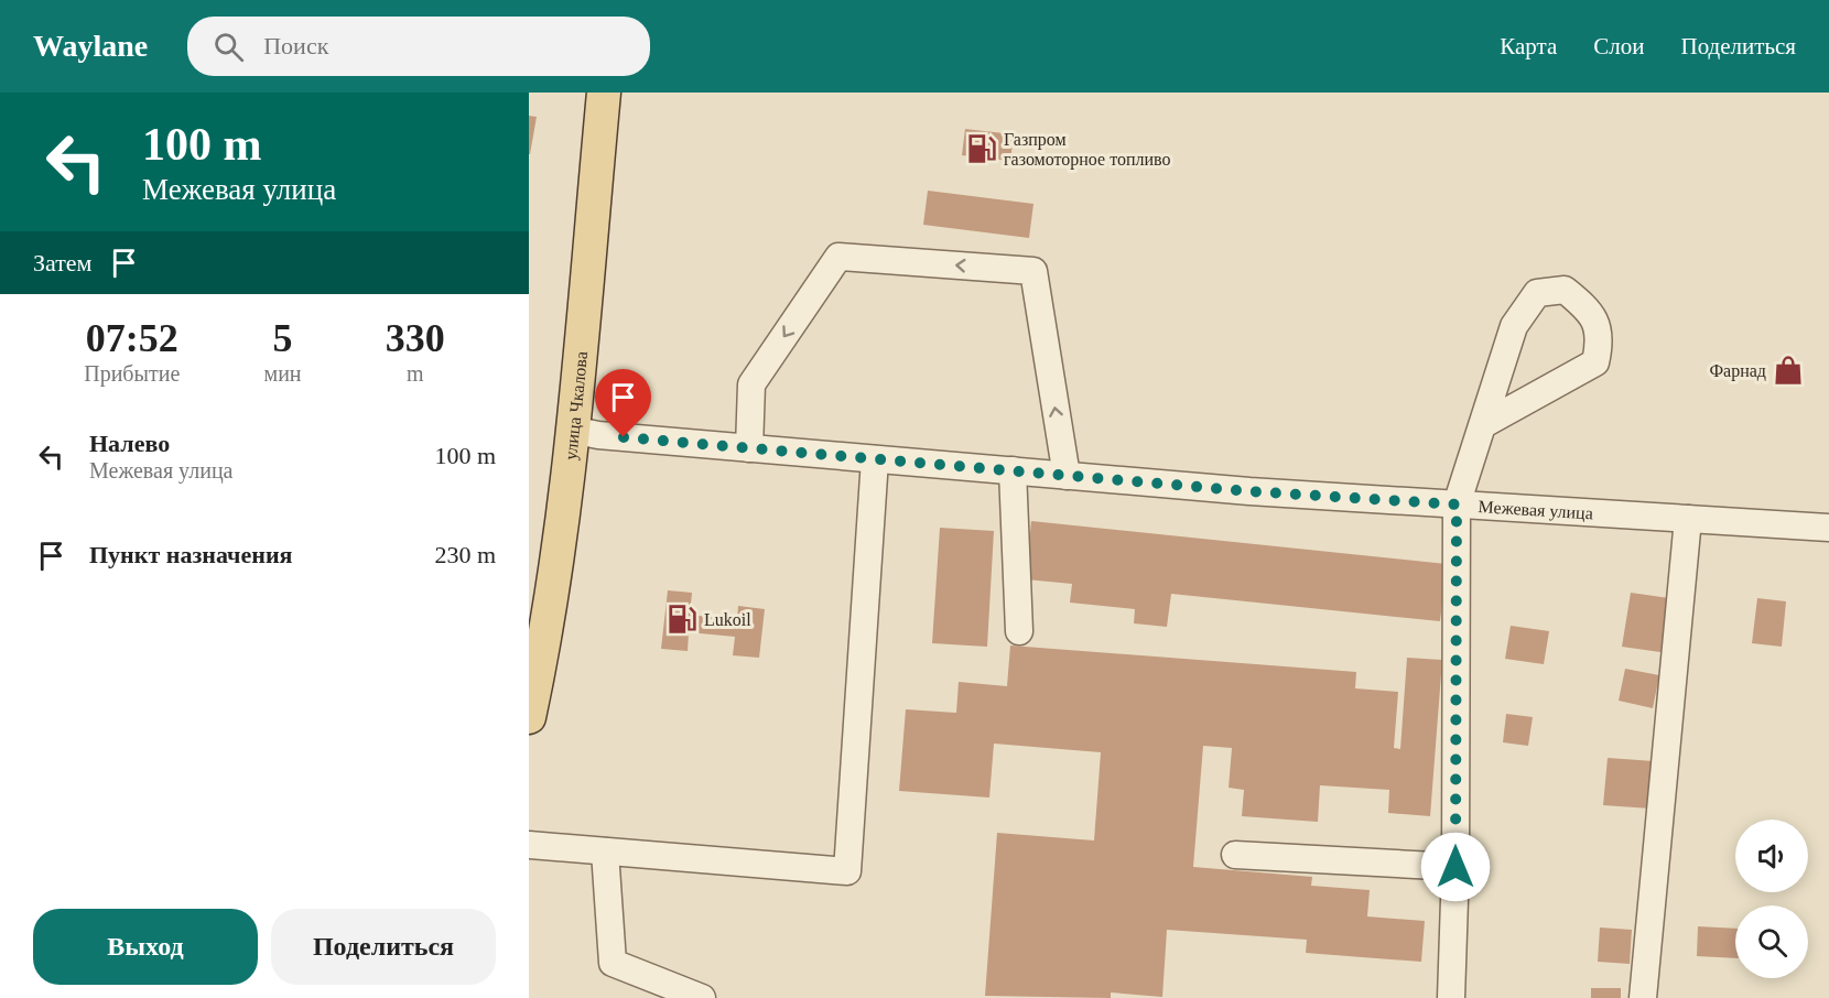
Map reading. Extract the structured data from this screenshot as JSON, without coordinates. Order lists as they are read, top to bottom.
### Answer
{
  "streets": {
    "main road": ["улица Чкалова"],
    "street": ["Межевая улица"]
  },
  "crossings": [
    ["улица Чкалова", "Межевая улица"]
  ],
  "places": {
    "fuel station": ["Газпром газомоторное топливо", "Lukoil"],
    "shop": ["Фарнад"]
  },
  "page": {
    "header": "Waylane",
    "search": "Поиск",
    "nav": ["Карта", "Слои", "Поделиться"],
    "turn": ["100 m", "Межевая улица"],
    "then": "Затем",
    "eta": [
      "07:52",
      "Прибытие",
      "5",
      "мин",
      "330",
      "m"
    ],
    "list": [
      {
        "name": "Налево",
        "note": "Межевая улица",
        "value": "100 m"
      },
      {
        "name": "Пункт назначения",
        "value": "230 m"
      }
    ],
    "buttons": ["Выход", "Поделиться"]
  }
}
